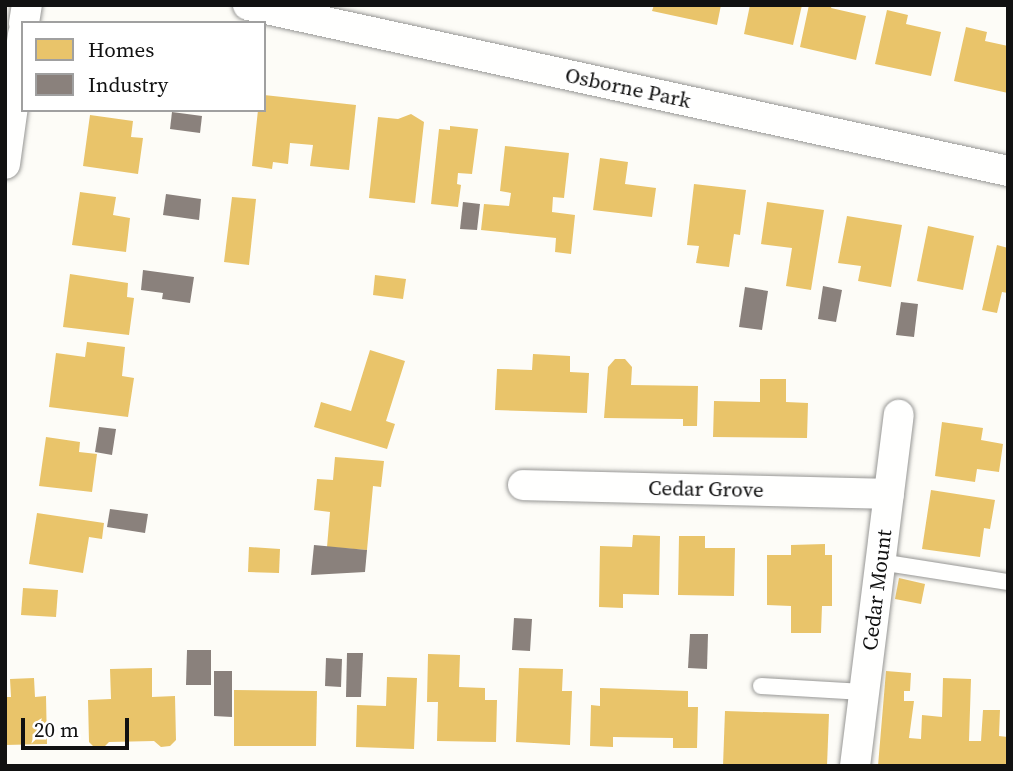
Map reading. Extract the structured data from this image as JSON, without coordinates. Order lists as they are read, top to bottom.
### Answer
{
  "streets": {
    "street": ["Osborne Park", "Cedar Grove", "Cedar Mount"]
  },
  "crossings": [
    ["Cedar Grove", "Cedar Mount"]
  ],
  "legend": ["Homes", "Industry"],
  "scale_bar": "20 m"
}
